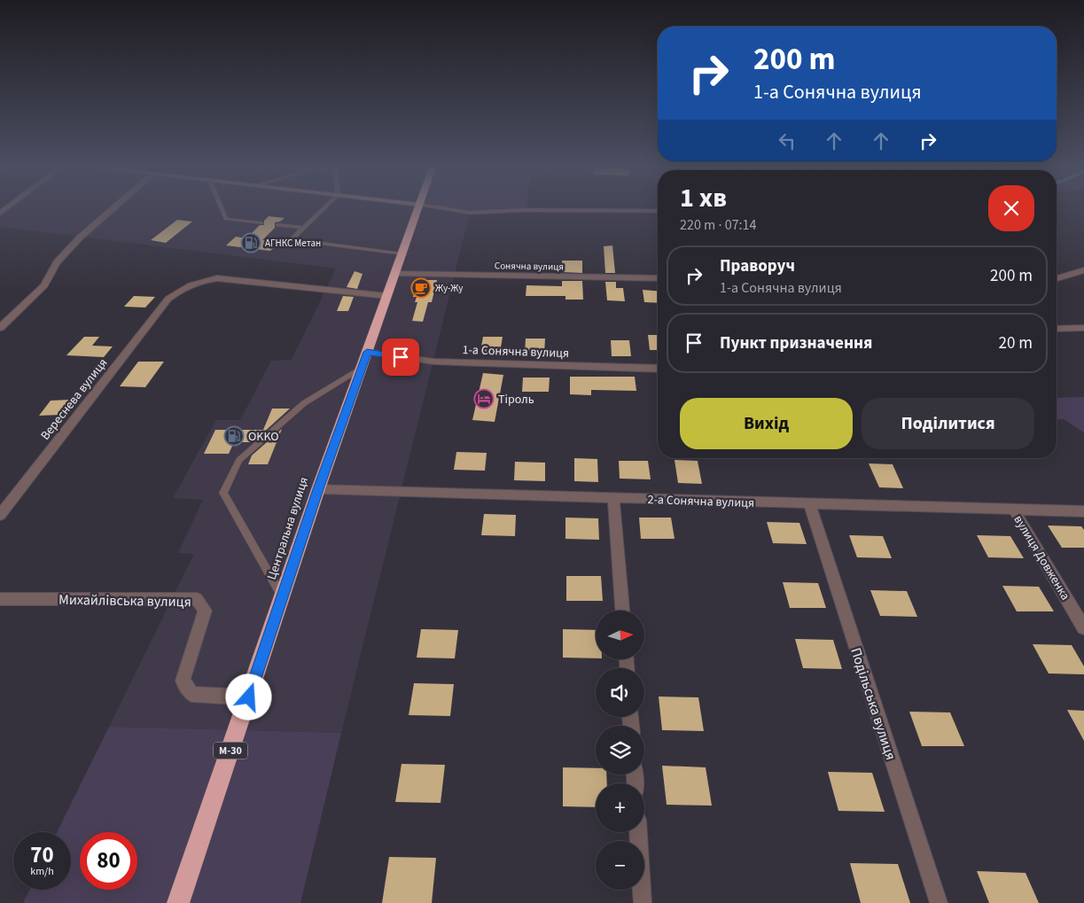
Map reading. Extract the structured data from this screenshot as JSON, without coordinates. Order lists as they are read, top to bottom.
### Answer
{
  "streets": {
    "highway": ["Центральна вулиця", "М-30"],
    "street": [
      "Сонячна вулиця",
      "1-а Сонячна вулиця",
      "Вереснева вулиця",
      "2-а Сонячна вулиця",
      "вулиця Довженка",
      "Михайлівська вулиця",
      "Подільська вулиця"
    ]
  },
  "crossings": [
    ["Сонячна вулиця", "Центральна вулиця"],
    ["1-а Сонячна вулиця", "Центральна вулиця"],
    ["Вереснева вулиця", "Центральна вулиця"],
    ["2-а Сонячна вулиця", "Центральна вулиця"],
    ["2-а Сонячна вулиця", "вулиця Довженка"],
    ["2-а Сонячна вулиця", "Подільська вулиця"],
    ["Центральна вулиця", "Михайлівська вулиця"]
  ],
  "places": {
    "fuel station": ["АГНКС Метан", "OKKO"],
    "cafe": ["Жу-Жу"],
    "hotel": ["Тіроль"]
  },
  "north": "right",
  "page": {
    "turn": ["200 m", "1-а Сонячна вулиця"],
    "heading": ["1 хв", "220 m · 07:14"],
    "list": [
      {
        "name": "Праворуч",
        "note": "1-а Сонячна вулиця",
        "value": "200 m"
      },
      {
        "name": "Пункт призначення",
        "value": "20 m"
      }
    ],
    "buttons": ["Вихід", "Поділитися"],
    "map_buttons": ["+", "−"],
    "speed": "70 km/h",
    "limit": "80"
  }
}
